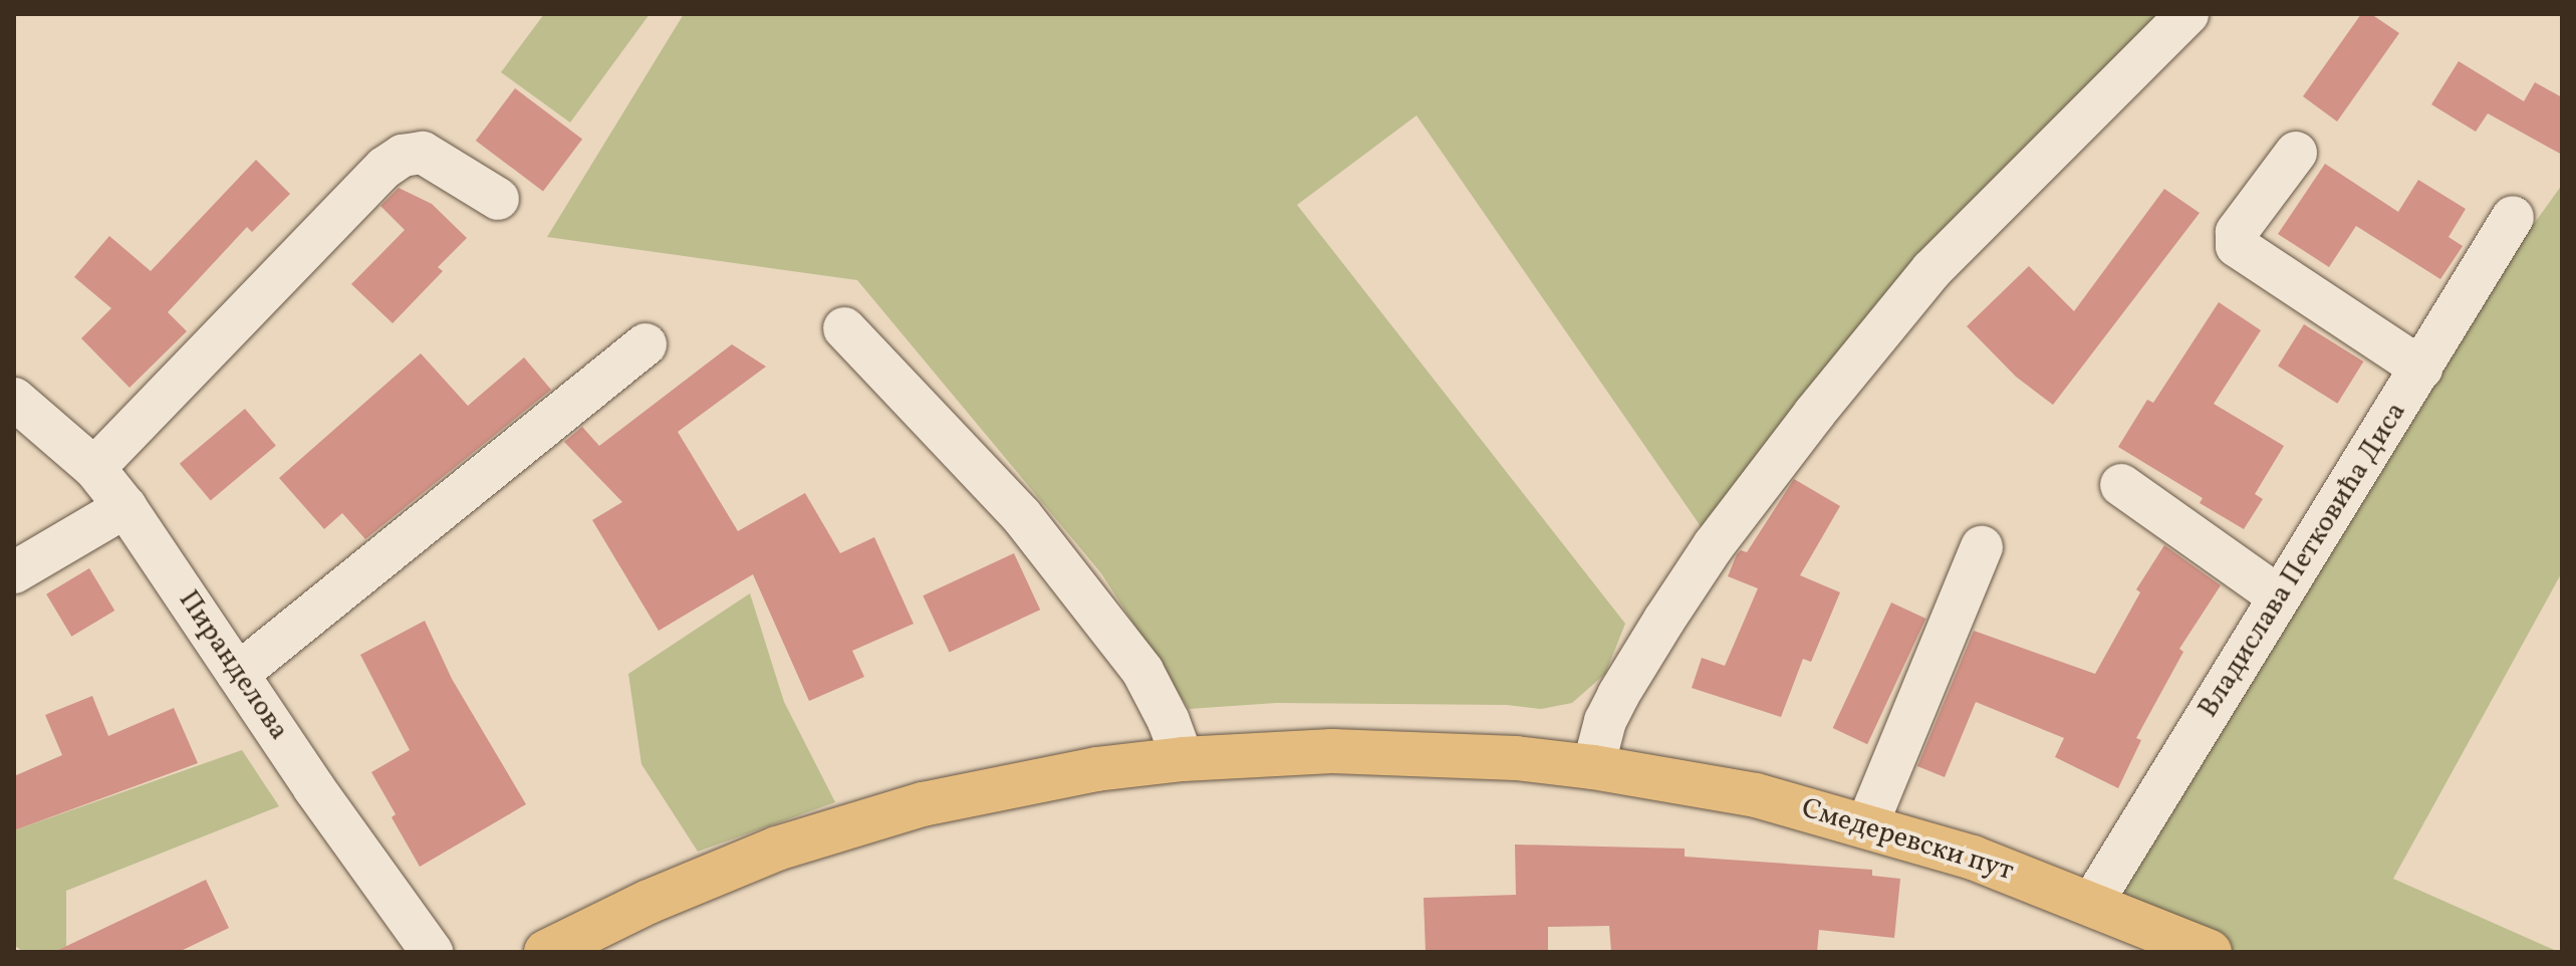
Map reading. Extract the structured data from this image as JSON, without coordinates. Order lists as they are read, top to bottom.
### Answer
{
  "streets": {
    "main road": ["Смедеревски пут"],
    "street": ["Владислава Петковића Диса", "Пиранделова"]
  },
  "crossings": [
    ["Владислава Петковића Диса", "Смедеревски пут"]
  ]
}
